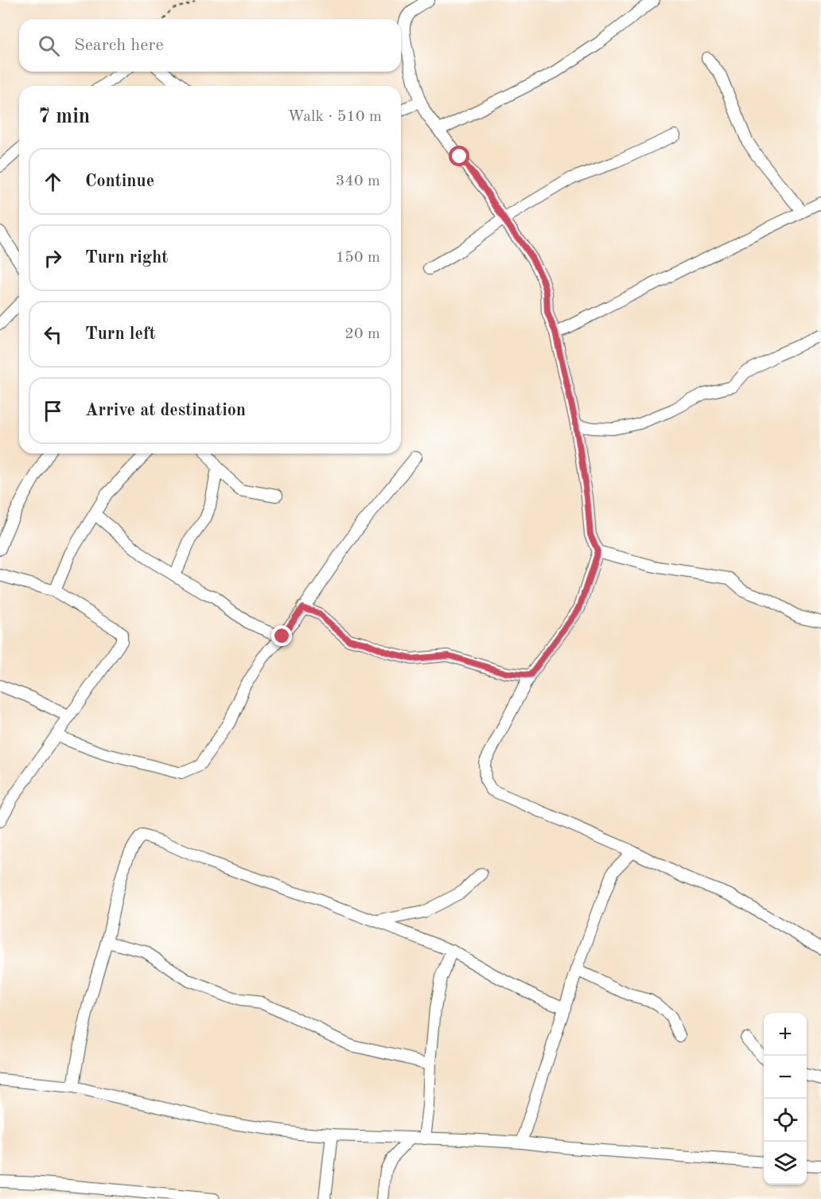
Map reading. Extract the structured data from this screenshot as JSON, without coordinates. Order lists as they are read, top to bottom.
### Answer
{
  "page": {
    "search": "Search here",
    "heading": ["7 min", "Walk · 510 m"],
    "list": [
      ["Continue", "340 m"],
      ["Turn right", "150 m"],
      ["Turn left", "20 m"],
      "Arrive at destination"
    ],
    "map_buttons": ["+", "−"]
  }
}
